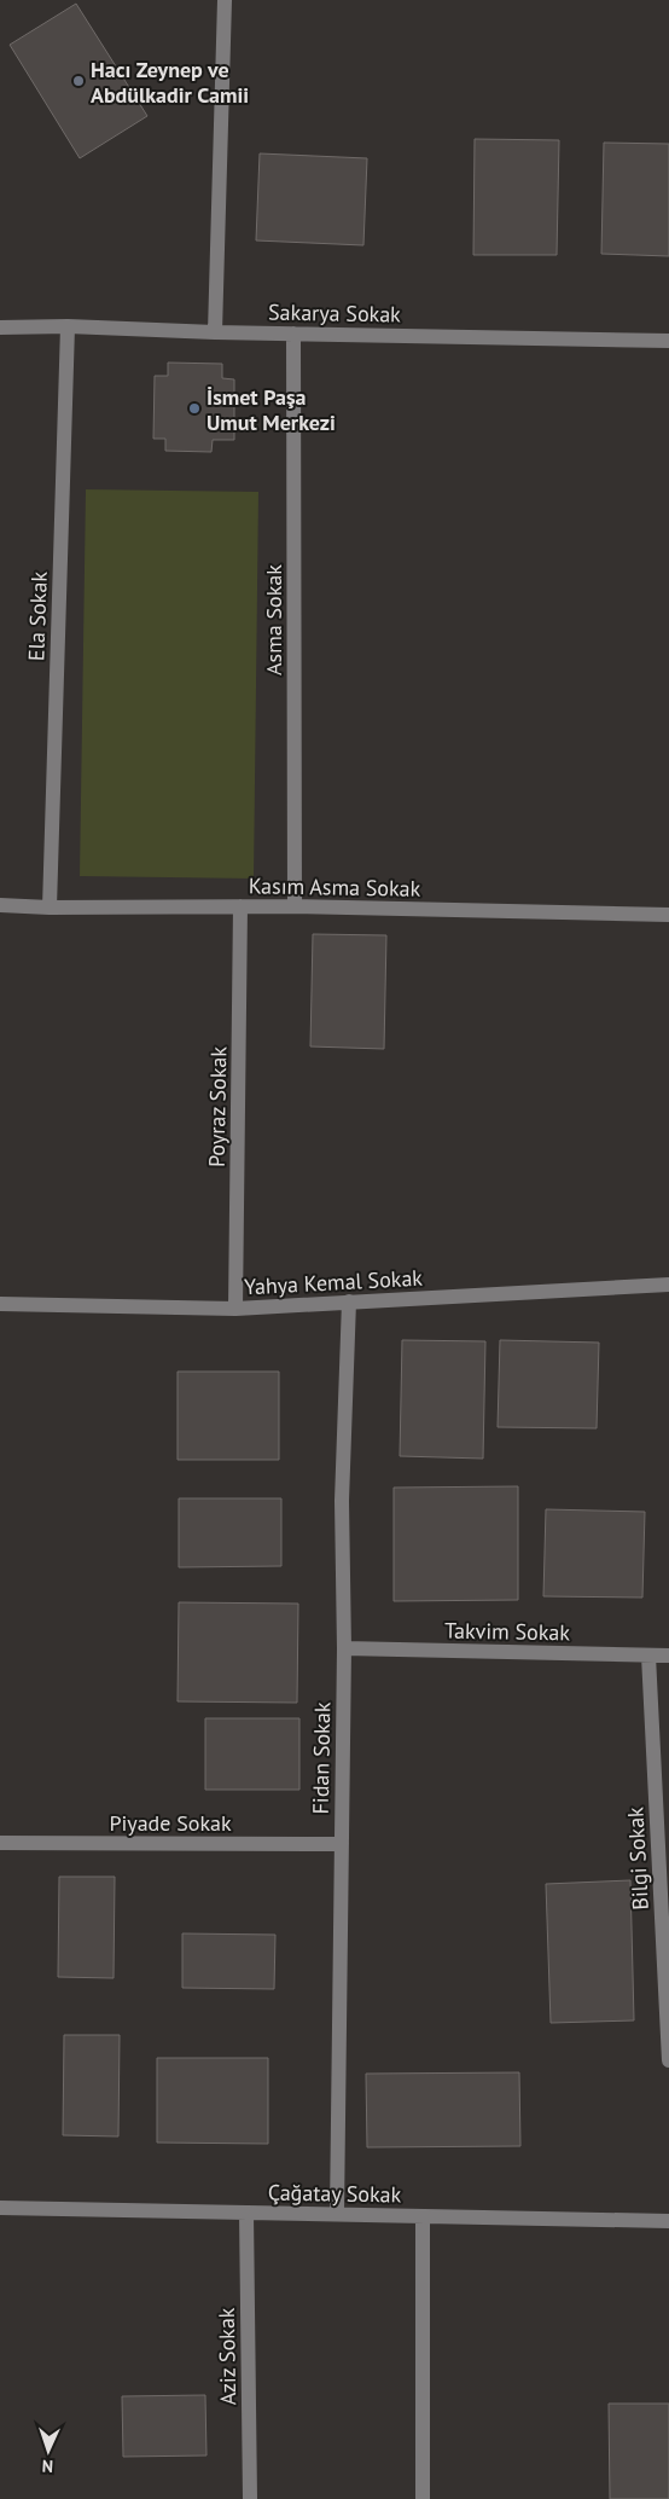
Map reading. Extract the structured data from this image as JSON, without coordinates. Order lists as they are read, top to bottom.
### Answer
{
  "streets": {
    "street": [
      "Sakarya Sokak",
      "Ela Sokak",
      "Asma Sokak",
      "Kasım Asma Sokak",
      "Poyraz Sokak",
      "Yahya Kemal Sokak",
      "Takvim Sokak",
      "Fidan Sokak",
      "Piyade Sokak",
      "Bilgi Sokak",
      "Çağatay Sokak",
      "Aziz Sokak"
    ]
  },
  "crossings": [
    ["Sakarya Sokak", "Ela Sokak"],
    ["Sakarya Sokak", "Asma Sokak"],
    ["Ela Sokak", "Kasım Asma Sokak"],
    ["Asma Sokak", "Kasım Asma Sokak"],
    ["Kasım Asma Sokak", "Poyraz Sokak"],
    ["Poyraz Sokak", "Yahya Kemal Sokak"],
    ["Yahya Kemal Sokak", "Fidan Sokak"],
    ["Takvim Sokak", "Fidan Sokak"],
    ["Takvim Sokak", "Bilgi Sokak"],
    ["Fidan Sokak", "Piyade Sokak"],
    ["Fidan Sokak", "Çağatay Sokak"],
    ["Çağatay Sokak", "Aziz Sokak"]
  ],
  "places": ["Hacı Zeynep ve Abdülkadir Camii", "İsmet Paşa Umut Merkezi"],
  "north": "bottom"
}
